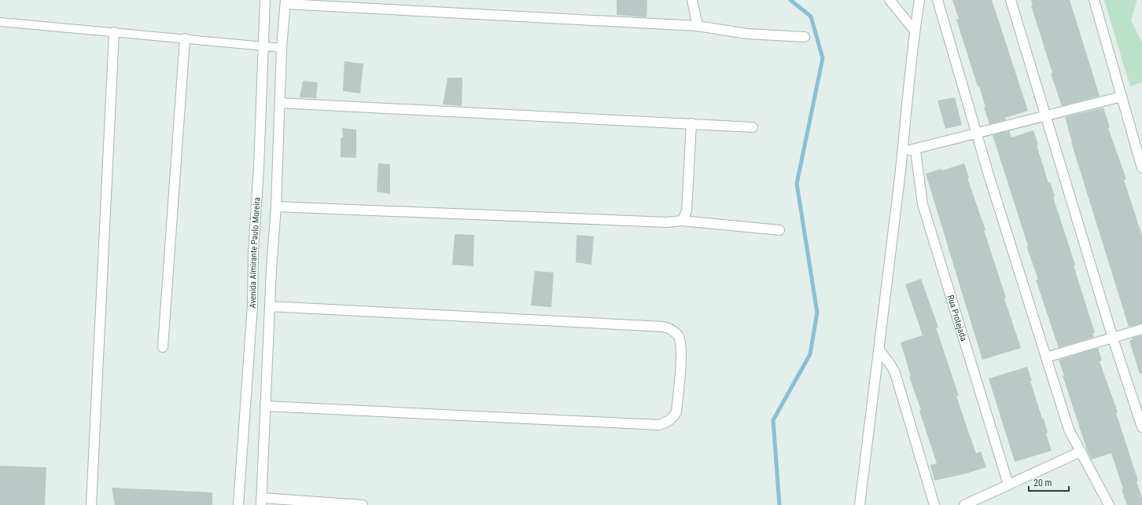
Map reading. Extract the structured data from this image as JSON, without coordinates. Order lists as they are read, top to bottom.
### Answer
{
  "streets": {
    "street": ["Avenida Almirante Paulo Moreira", "Rua Protejada"]
  },
  "scale_bar": "20 m"
}
